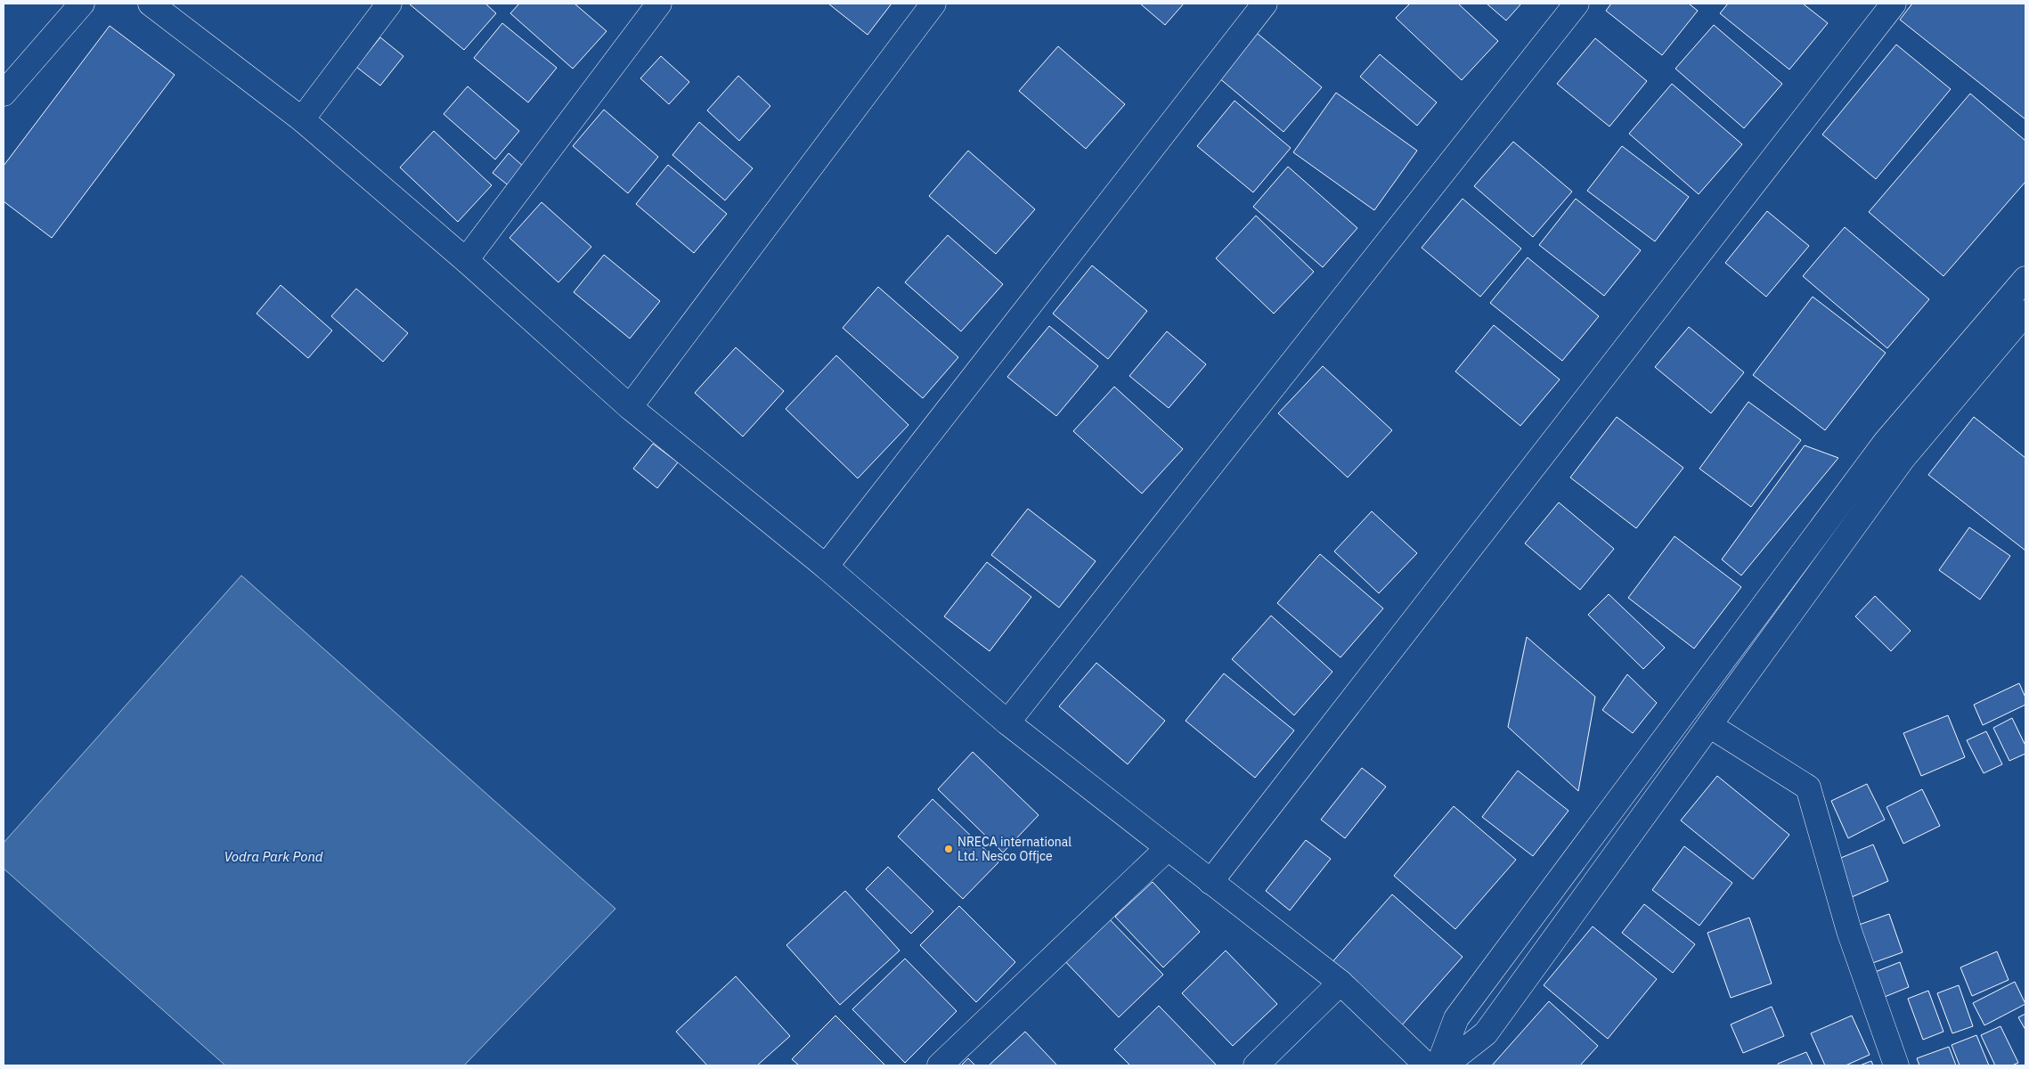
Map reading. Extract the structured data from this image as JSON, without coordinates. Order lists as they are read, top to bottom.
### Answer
{
  "water": ["Vodra Park Pond"],
  "places": ["NRECA international Ltd. Nesco Offjce"]
}
